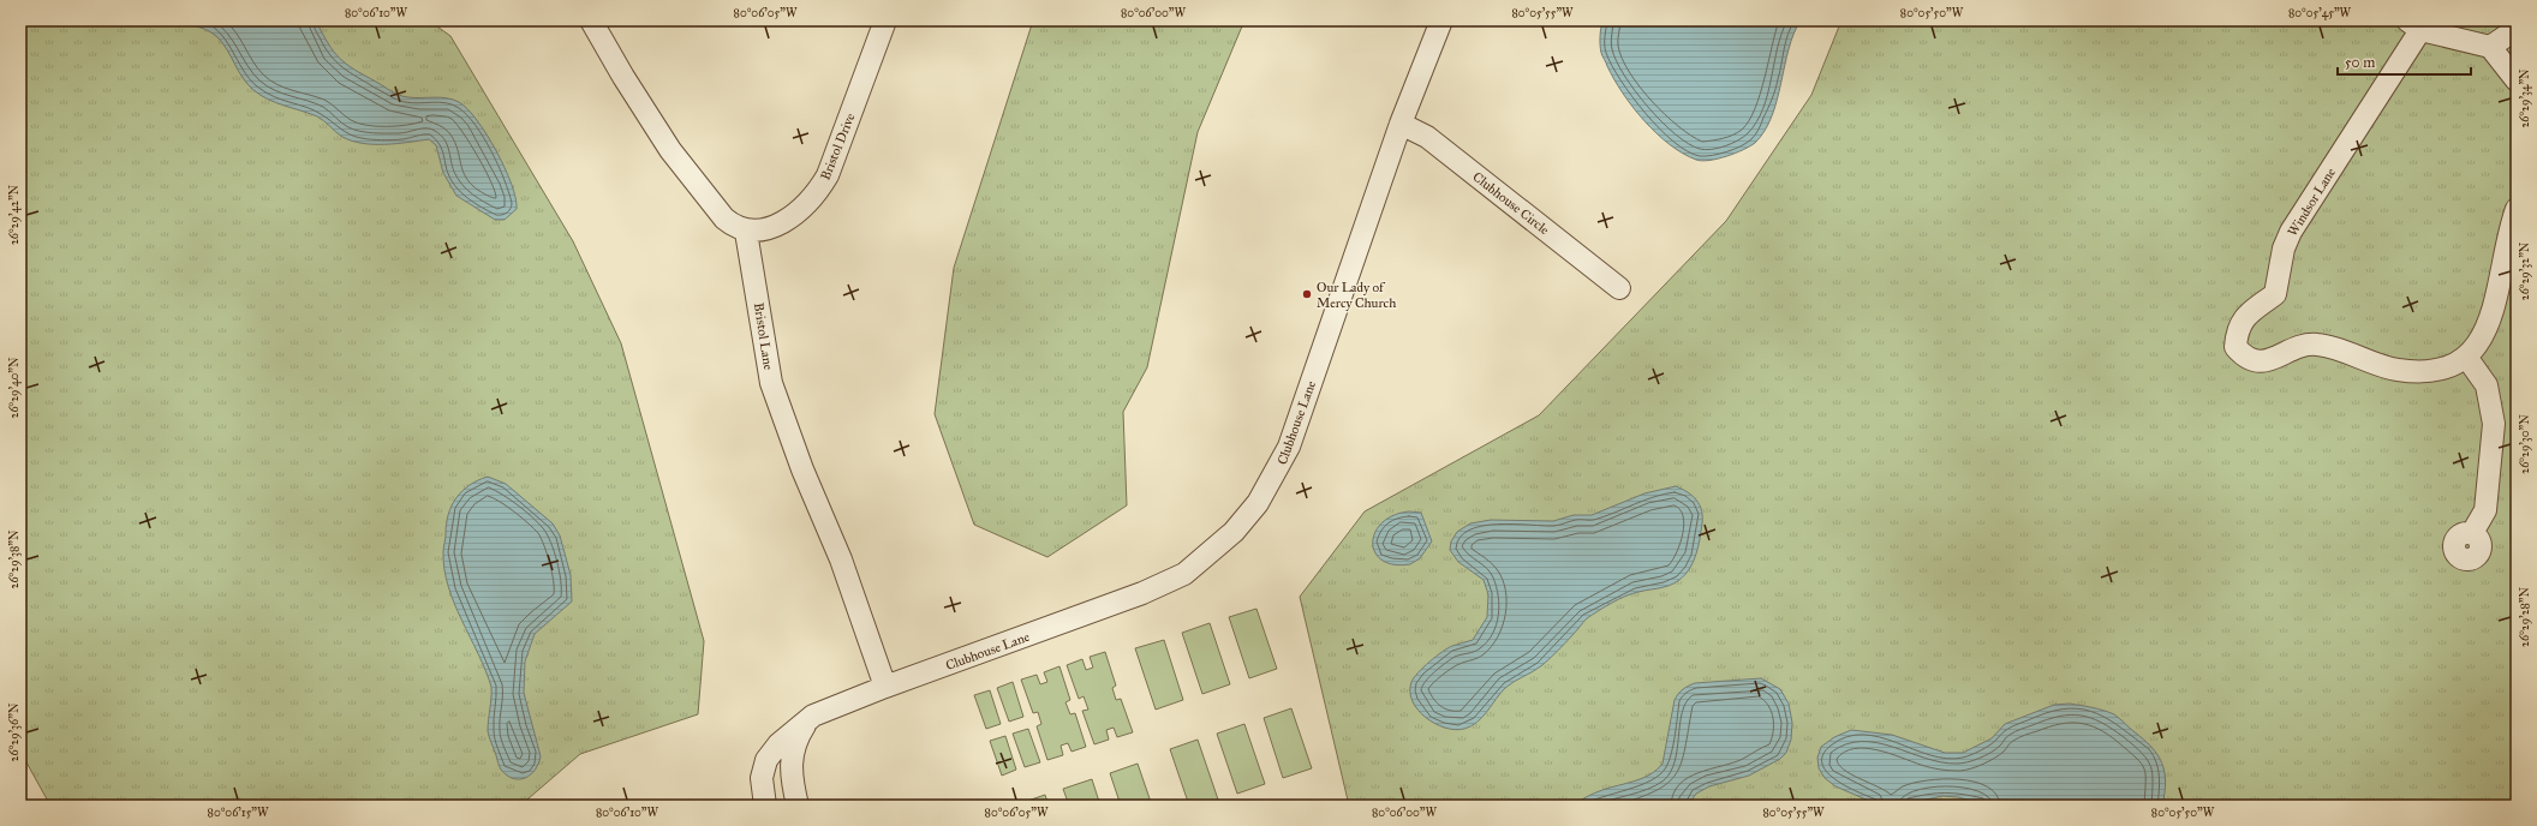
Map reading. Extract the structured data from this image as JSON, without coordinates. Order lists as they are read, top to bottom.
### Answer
{
  "streets": {
    "street": [
      "Bristol Drive",
      "Windsor Lane",
      "Clubhouse Circle",
      "Bristol Lane",
      "Clubhouse Lane"
    ]
  },
  "crossings": [
    ["Bristol Drive", "Bristol Lane"],
    ["Clubhouse Circle", "Clubhouse Lane"],
    ["Bristol Lane", "Clubhouse Lane"]
  ],
  "places": ["Our Lady of Mercy Church"],
  "scale_bar": "50 m",
  "coordinates": [
    "80°06'10\"W",
    "80°06'05\"W",
    "80°06'00\"W",
    "80°05'55\"W",
    "80°05'50\"W",
    "80°05'45\"W",
    "26°29'34\"N",
    "26°29'42\"N",
    "26°29'32\"N",
    "26°29'40\"N",
    "26°29'30\"N",
    "26°29'38\"N",
    "26°29'28\"N",
    "26°29'36\"N",
    "80°06'15\"W"
  ]
}
